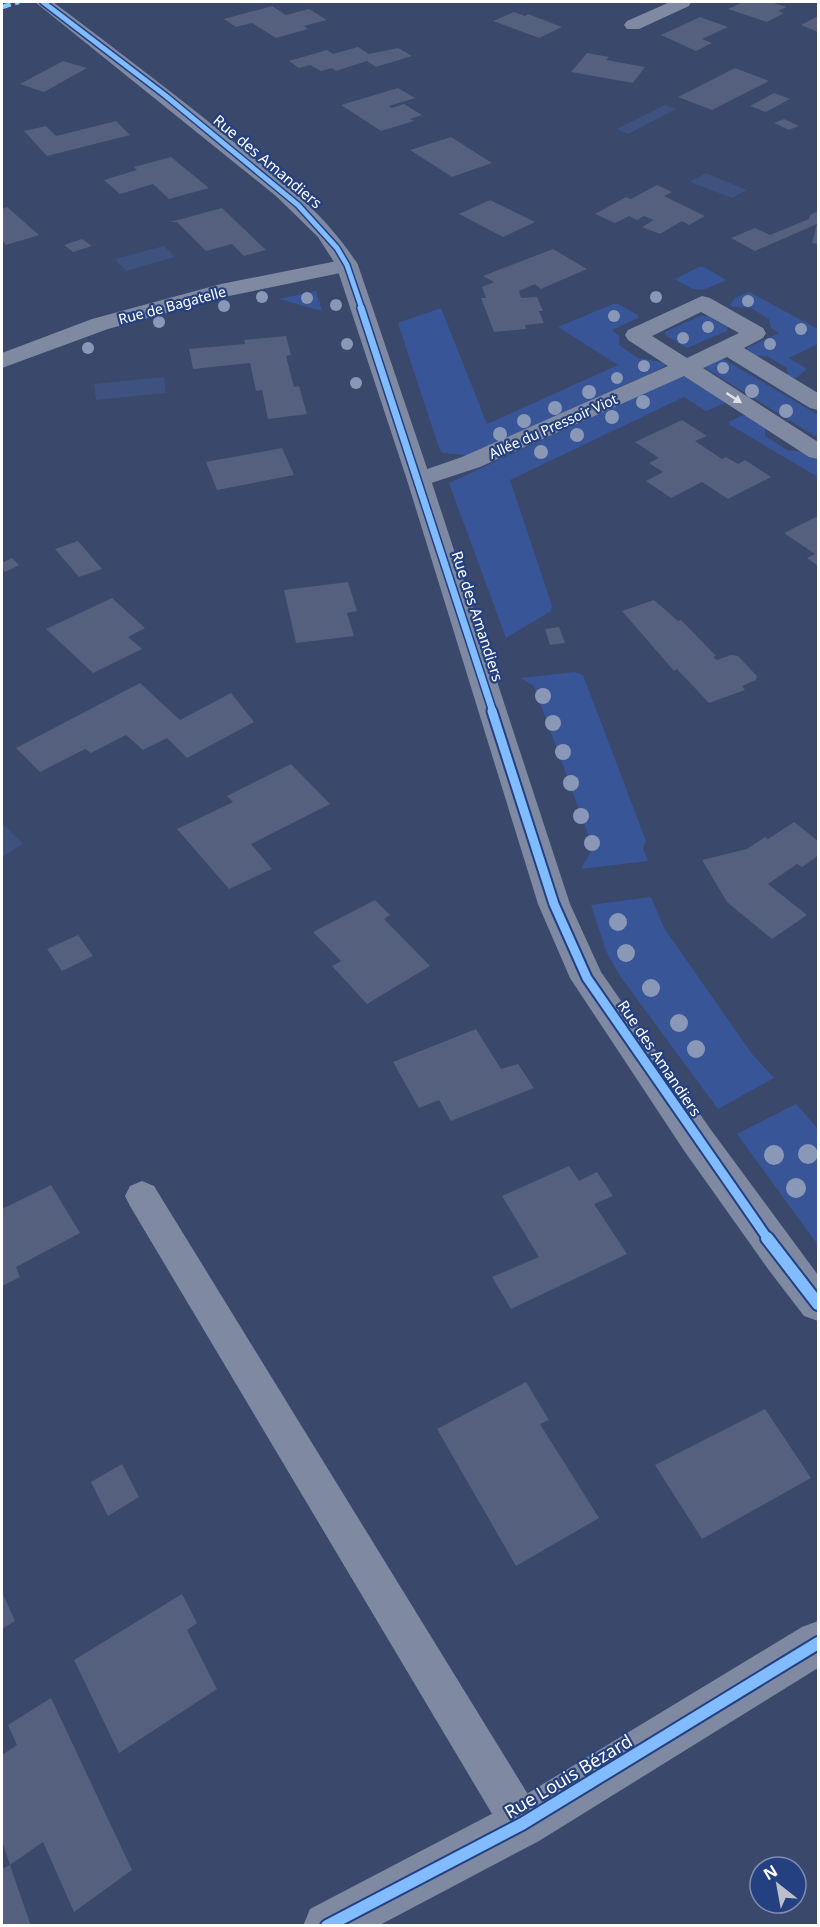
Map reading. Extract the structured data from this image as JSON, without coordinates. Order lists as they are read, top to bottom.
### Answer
{
  "streets": {
    "street": [
      "Rue des Amandiers",
      "Rue de Bagatelle",
      "Allée du Pressoir Viot",
      "Rue Louis Bézard"
    ]
  },
  "crossings": [
    ["Rue des Amandiers", "Rue de Bagatelle"],
    ["Rue des Amandiers", "Allée du Pressoir Viot"]
  ],
  "north": "top left"
}
